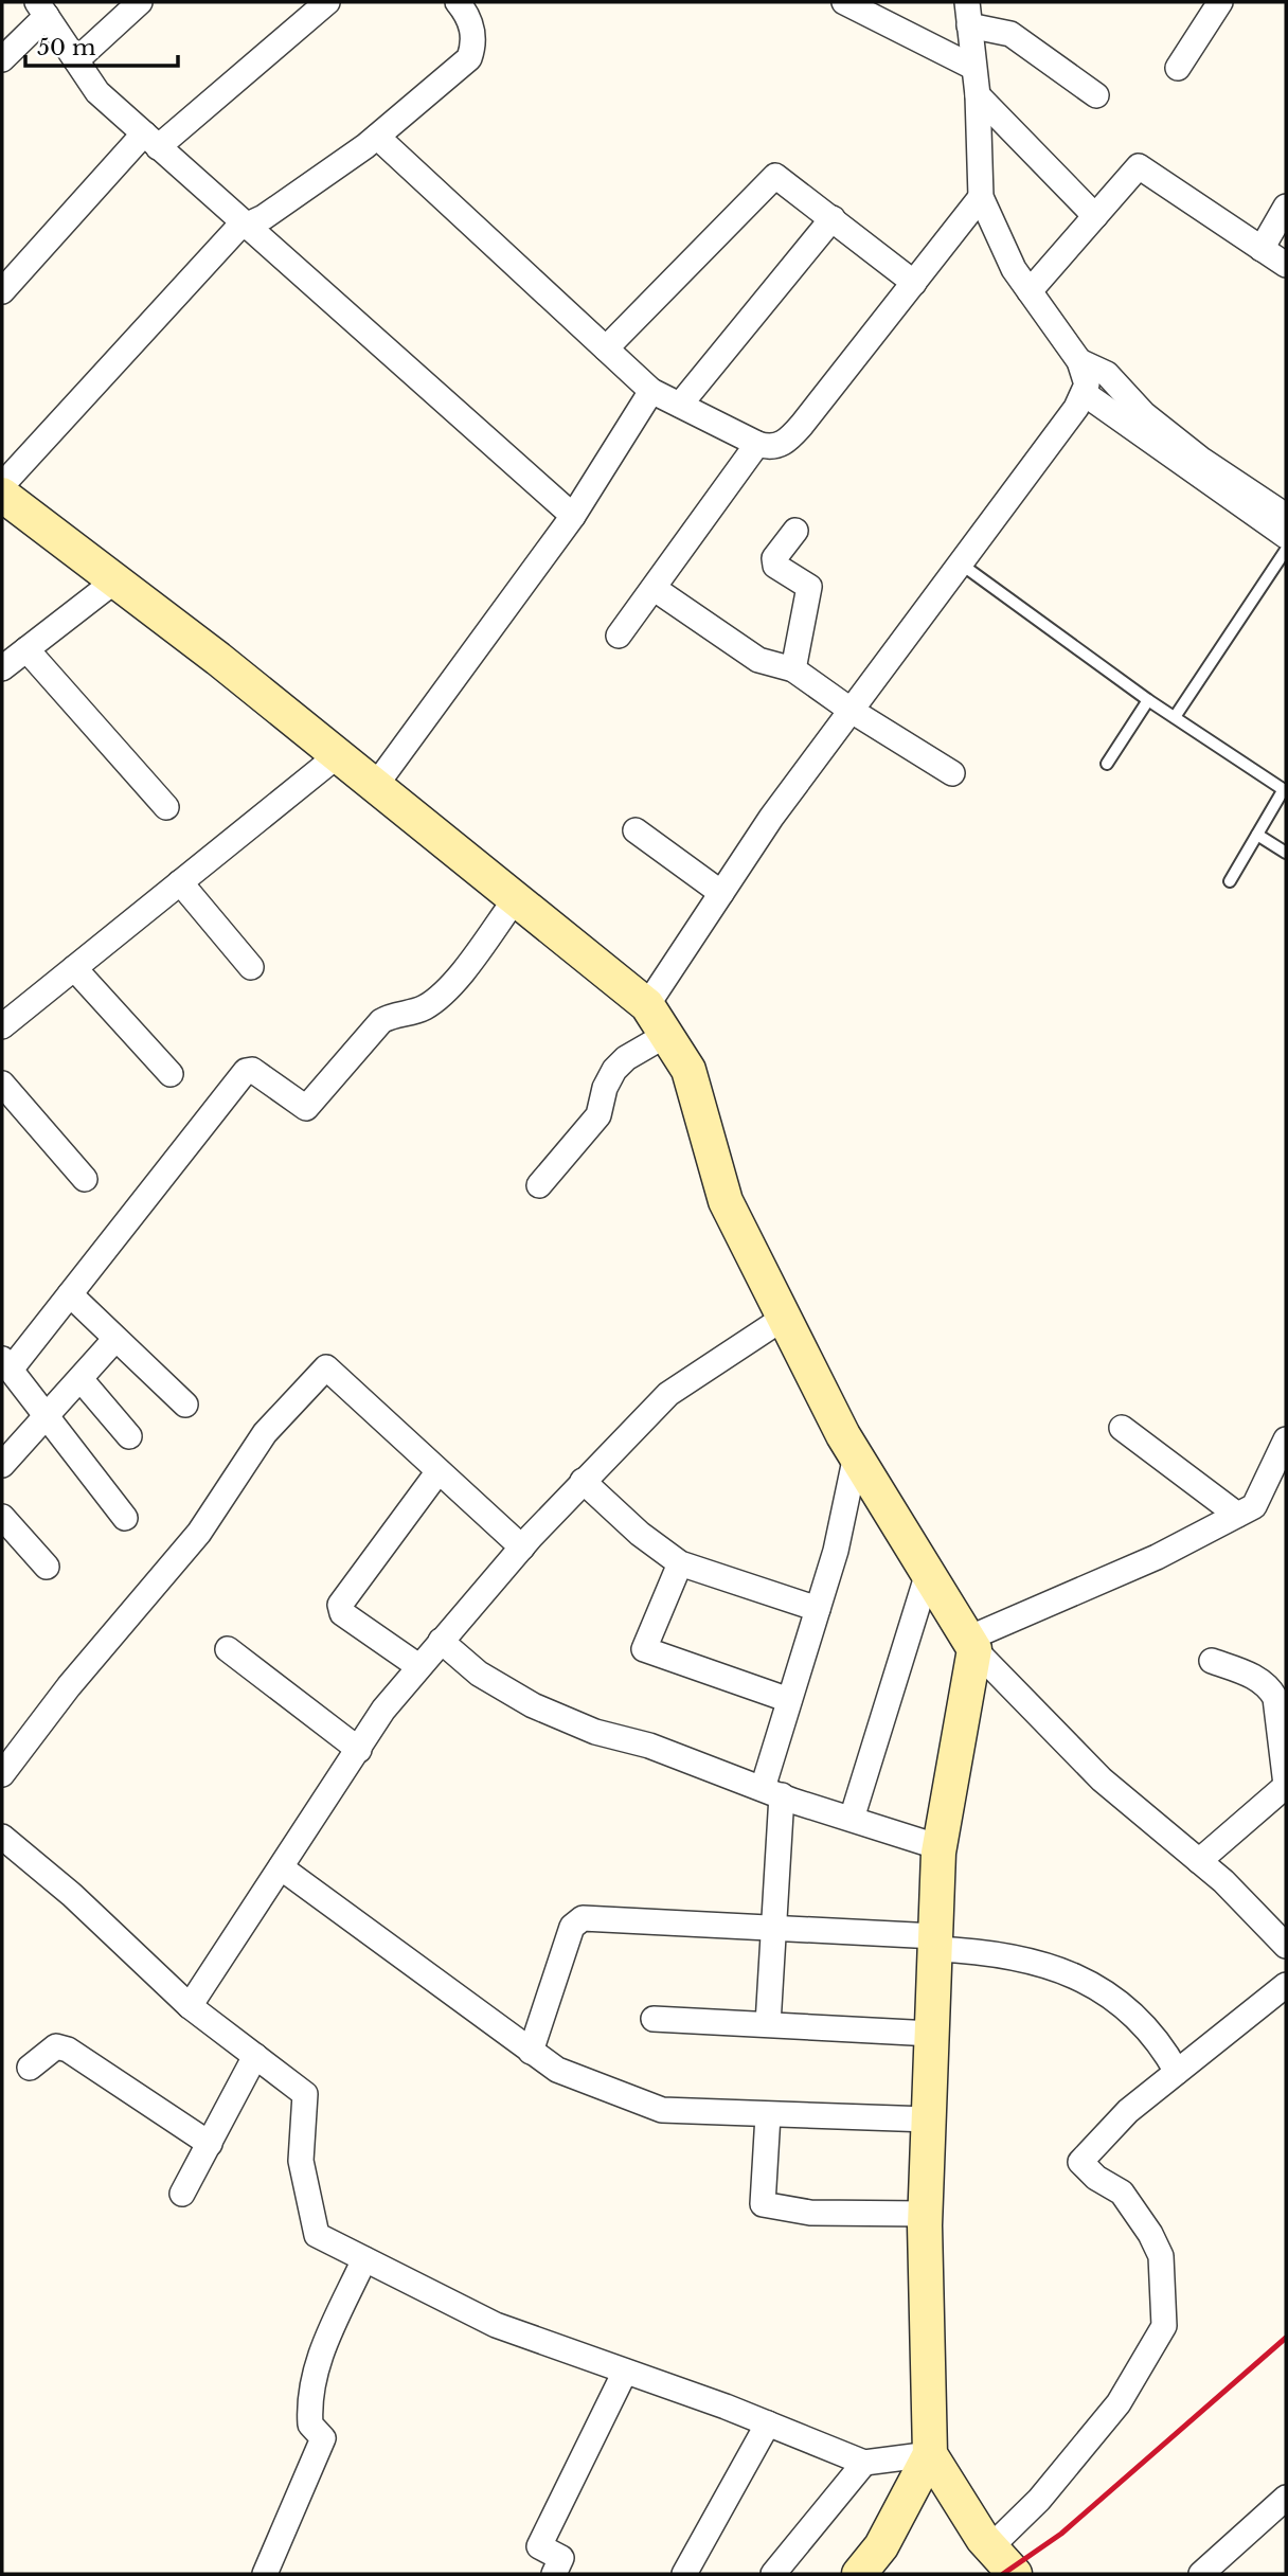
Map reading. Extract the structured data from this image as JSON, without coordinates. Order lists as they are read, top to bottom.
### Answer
{
  "scale_bar": "50 m"
}
